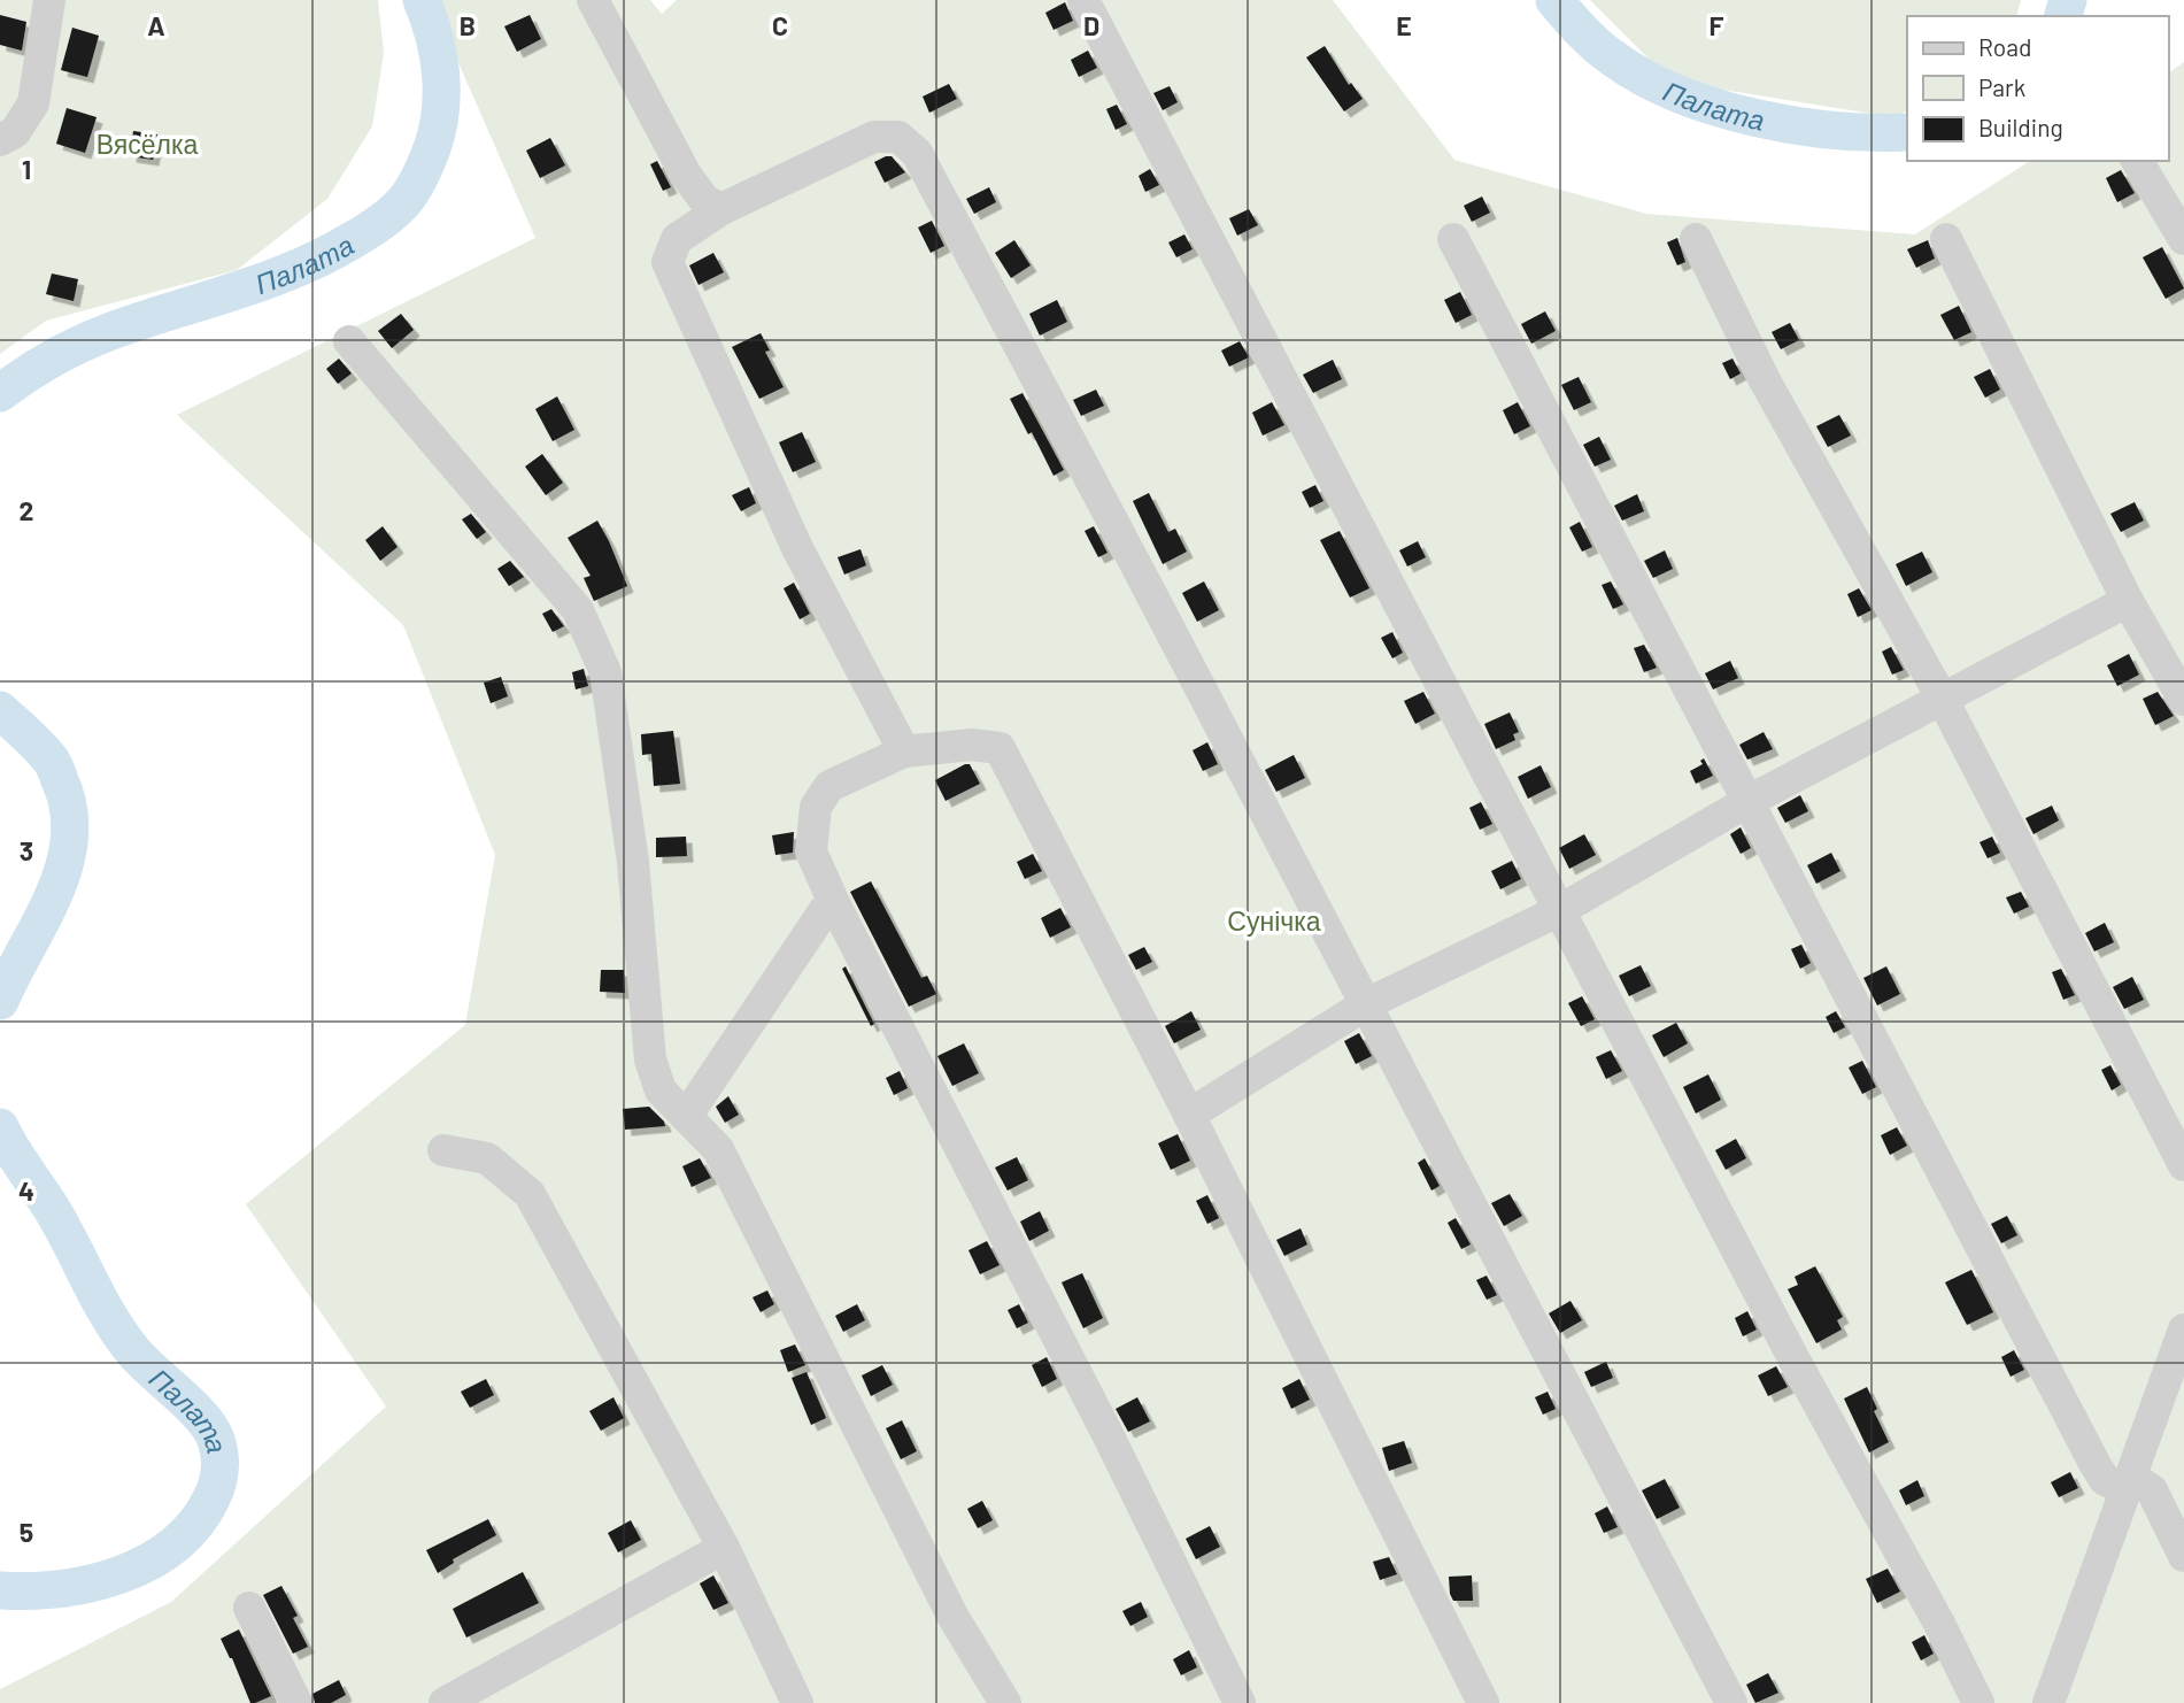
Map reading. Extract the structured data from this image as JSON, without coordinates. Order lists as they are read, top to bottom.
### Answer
{
  "water": ["Палата"],
  "parks": ["Вясёлка", "Сунічка"],
  "legend": ["Road", "Park", "Building"],
  "grid": {
    "columns": [
      "A",
      "B",
      "C",
      "D",
      "E",
      "F"
    ],
    "rows": [
      "1",
      "2",
      "3",
      "4",
      "5"
    ]
  }
}
